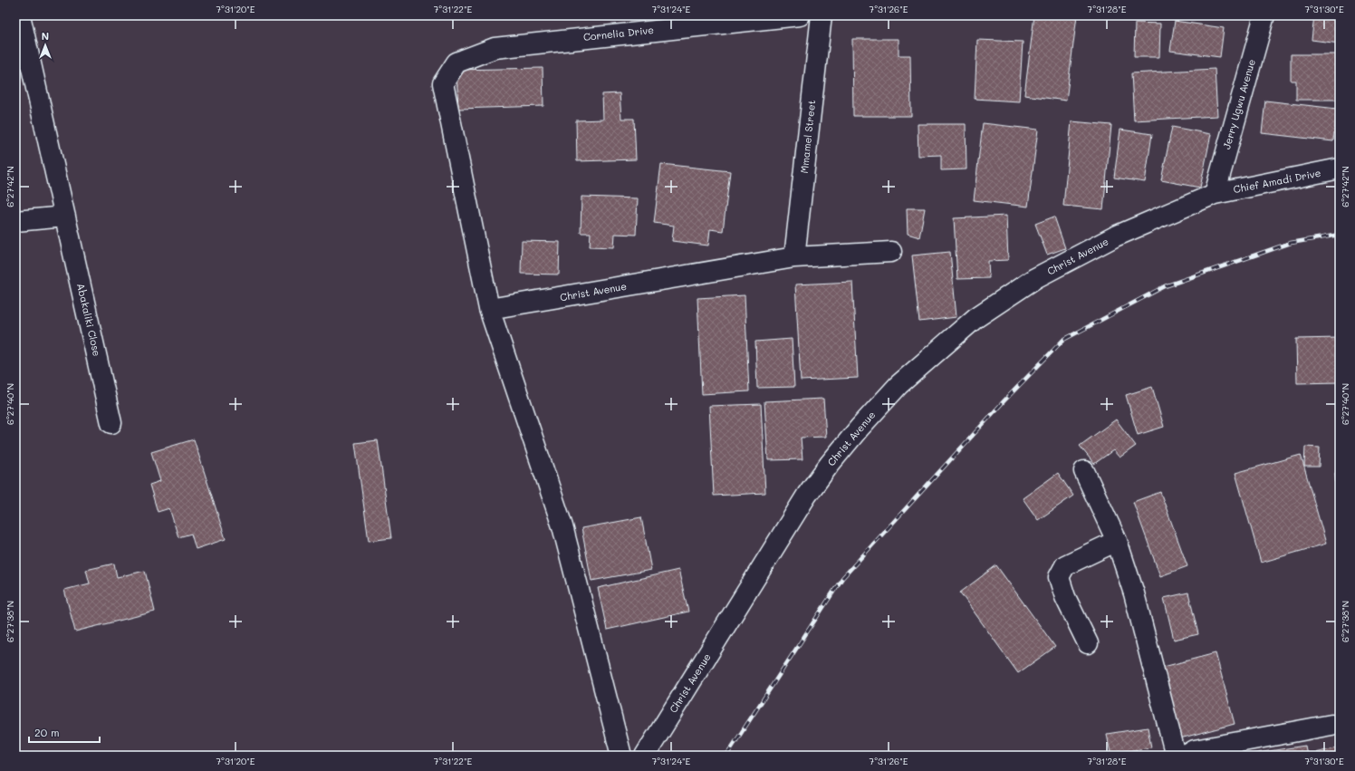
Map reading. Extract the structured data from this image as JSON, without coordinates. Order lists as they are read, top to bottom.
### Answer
{
  "streets": {
    "street": [
      "Cornelia Drive",
      "Jerry Ugwu Avenue",
      "Mmamel Street",
      "Chief Amadi Drive",
      "Christ Avenue",
      "Abakaliki Close"
    ]
  },
  "crossings": [
    ["Cornelia Drive", "Christ Avenue"],
    ["Jerry Ugwu Avenue", "Chief Amadi Drive"],
    ["Jerry Ugwu Avenue", "Christ Avenue"],
    ["Mmamel Street", "Christ Avenue"],
    ["Chief Amadi Drive", "Christ Avenue"]
  ],
  "scale_bar": "20 m",
  "north": "top",
  "coordinates": [
    "7°31'20\"E",
    "7°31'22\"E",
    "7°31'24\"E",
    "7°31'26\"E",
    "7°31'28\"E",
    "7°31'30\"E",
    "6°27'42\"N",
    "6°27'40\"N",
    "6°27'38\"N"
  ]
}
